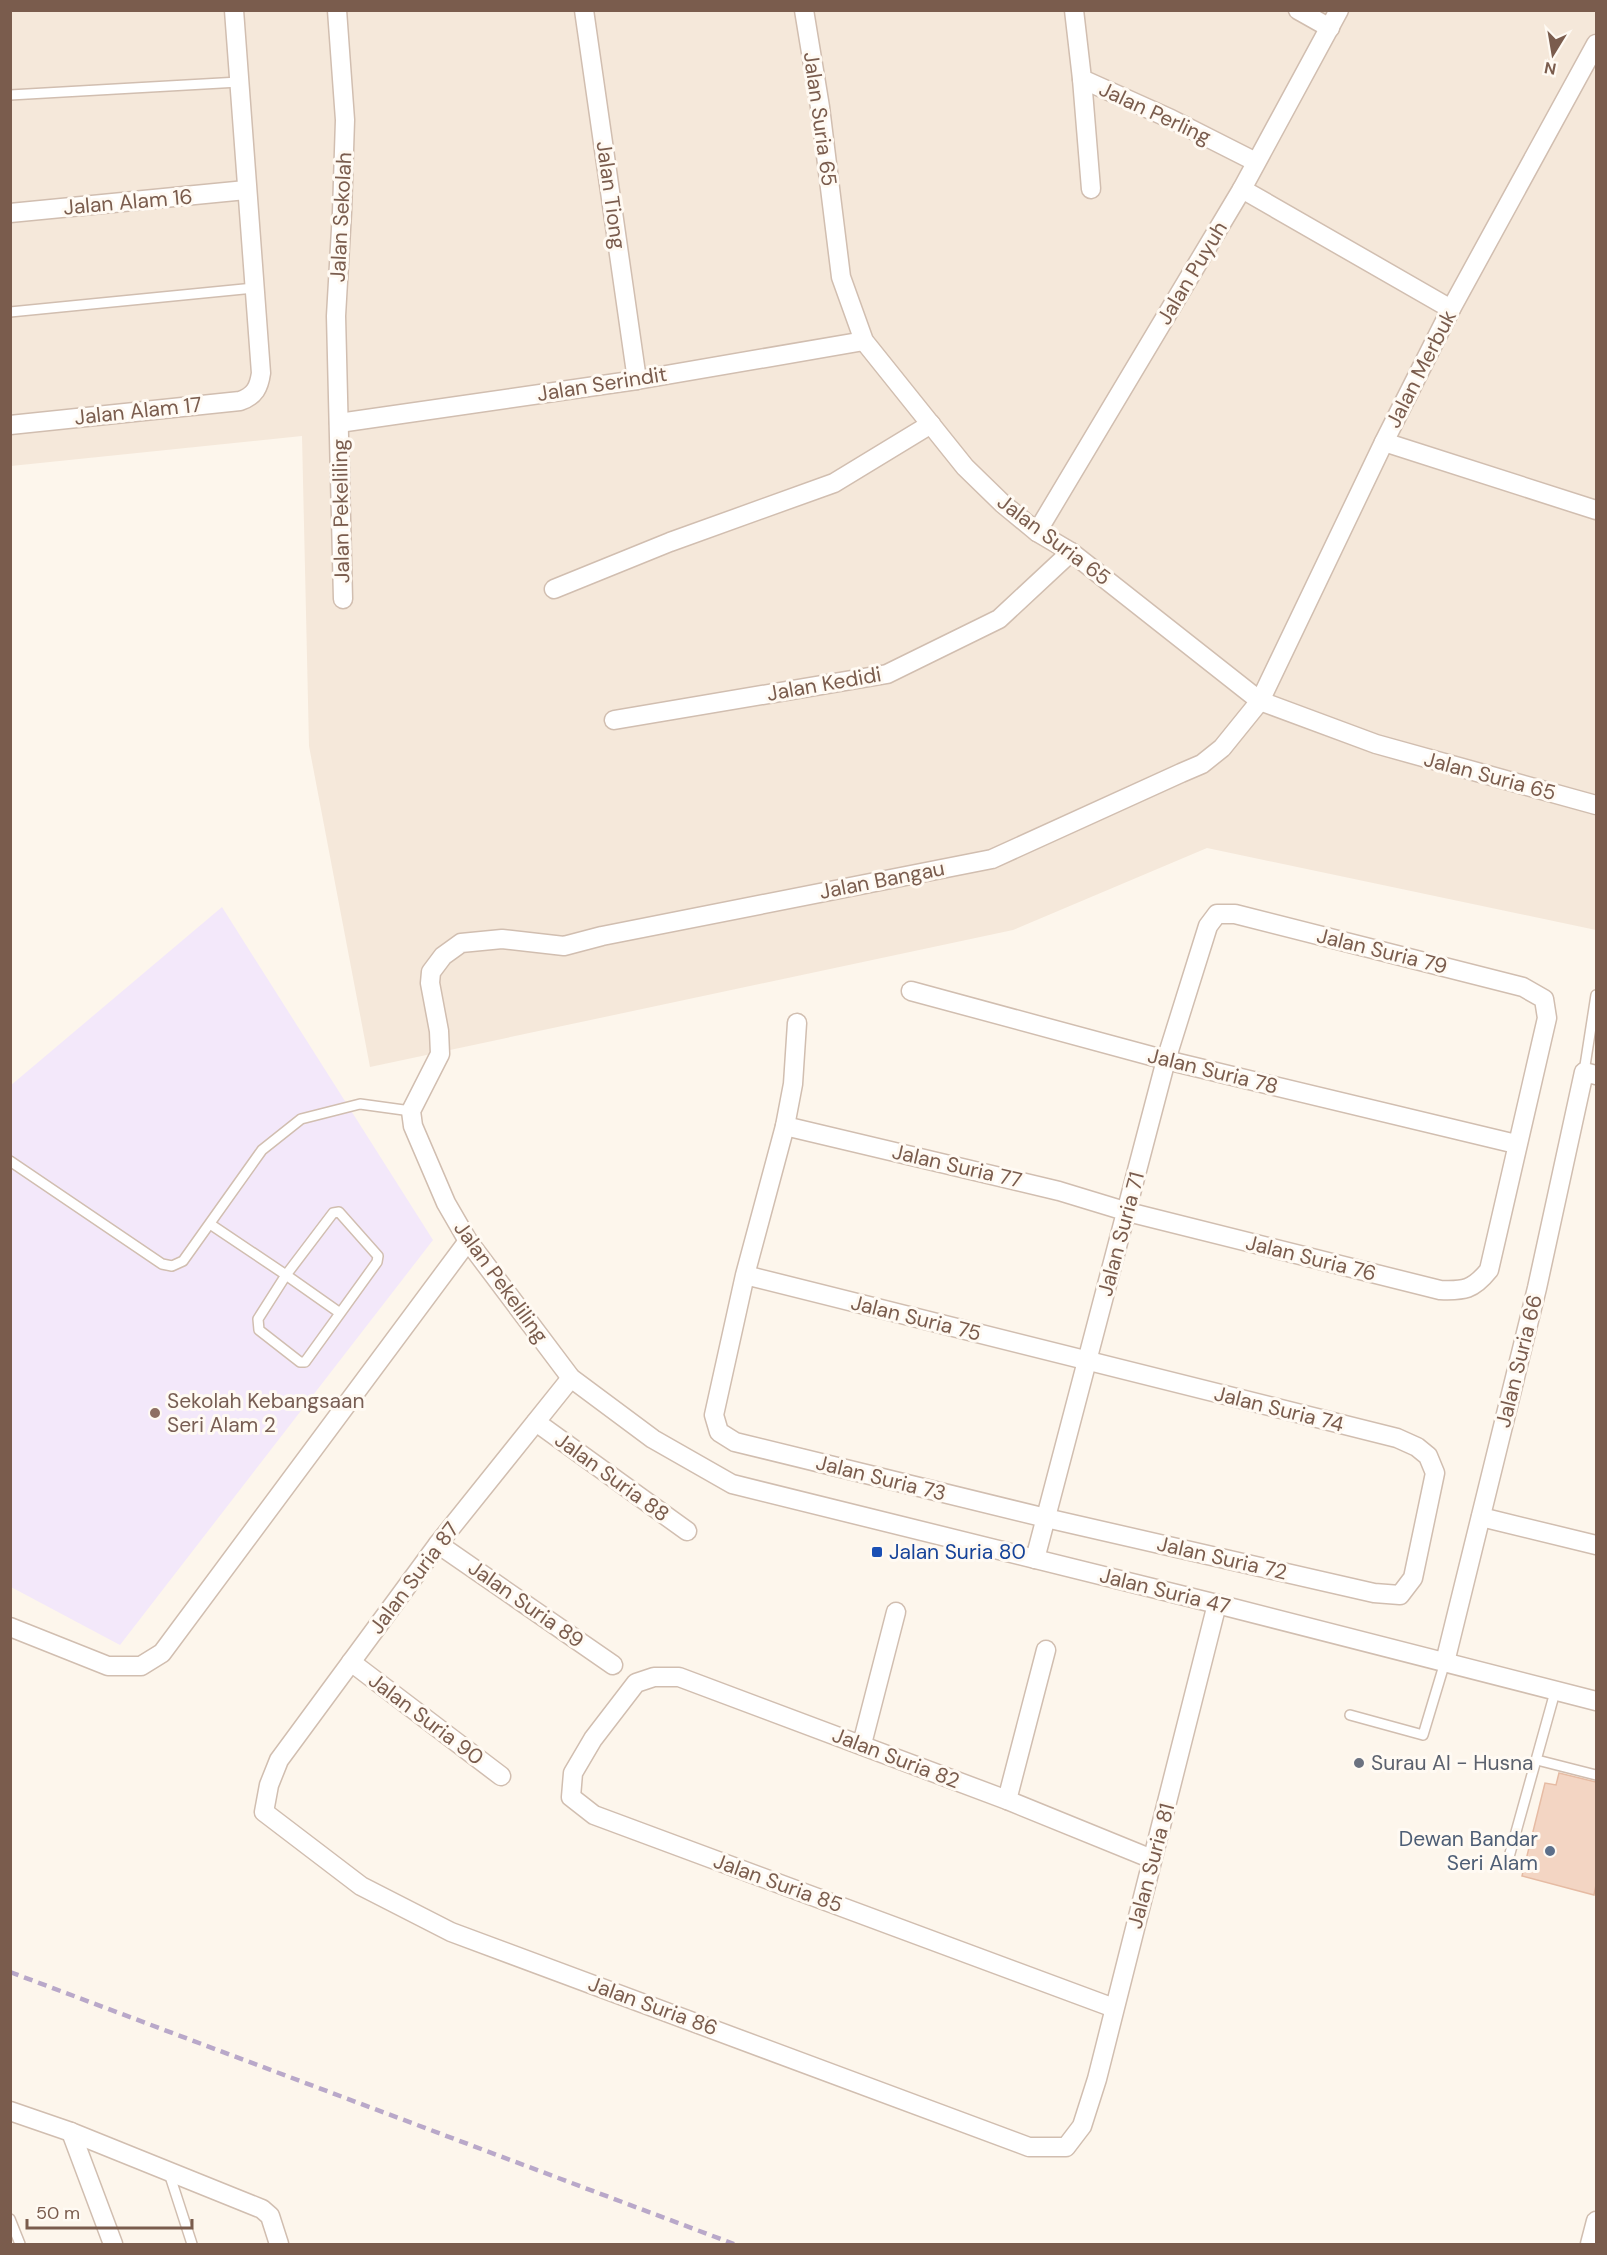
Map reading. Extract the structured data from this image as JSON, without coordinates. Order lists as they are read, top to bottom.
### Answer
{
  "streets": {
    "street": [
      "Jalan Perling",
      "Jalan Suria 65",
      "Jalan Tiong",
      "Jalan Alam 16",
      "Jalan Sekolah",
      "Jalan Puyuh",
      "Jalan Merbuk",
      "Jalan Serindit",
      "Jalan Alam 17",
      "Jalan Pekeliling",
      "Jalan Kedidi",
      "Jalan Bangau",
      "Jalan Suria 79",
      "Jalan Suria 78",
      "Jalan Suria 77",
      "Jalan Suria 71",
      "Jalan Suria 76",
      "Jalan Suria 75",
      "Jalan Suria 66",
      "Jalan Suria 74",
      "Jalan Suria 88",
      "Jalan Suria 73",
      "Jalan Suria 72",
      "Jalan Suria 87",
      "Jalan Suria 47",
      "Jalan Suria 89",
      "Jalan Suria 90",
      "Jalan Suria 82",
      "Jalan Suria 81",
      "Jalan Suria 85",
      "Jalan Suria 86"
    ]
  },
  "crossings": [
    ["Jalan Perling", "Jalan Puyuh"],
    ["Jalan Suria 65", "Jalan Puyuh"],
    ["Jalan Suria 65", "Jalan Merbuk"],
    ["Jalan Suria 65", "Jalan Serindit"],
    ["Jalan Suria 65", "Jalan Kedidi"],
    ["Jalan Suria 65", "Jalan Bangau"],
    ["Jalan Tiong", "Jalan Serindit"],
    ["Jalan Sekolah", "Jalan Serindit"],
    ["Jalan Sekolah", "Jalan Pekeliling"],
    ["Jalan Merbuk", "Jalan Bangau"],
    ["Jalan Serindit", "Jalan Pekeliling"],
    ["Jalan Pekeliling", "Jalan Bangau"],
    ["Jalan Pekeliling", "Jalan Suria 87"],
    ["Jalan Pekeliling", "Jalan Suria 47"],
    ["Jalan Suria 79", "Jalan Suria 78"],
    ["Jalan Suria 79", "Jalan Suria 71"],
    ["Jalan Suria 79", "Jalan Suria 76"],
    ["Jalan Suria 78", "Jalan Suria 71"],
    ["Jalan Suria 78", "Jalan Suria 76"],
    ["Jalan Suria 77", "Jalan Suria 71"],
    ["Jalan Suria 77", "Jalan Suria 76"],
    ["Jalan Suria 71", "Jalan Suria 76"],
    ["Jalan Suria 71", "Jalan Suria 75"],
    ["Jalan Suria 71", "Jalan Suria 74"],
    ["Jalan Suria 71", "Jalan Suria 73"],
    ["Jalan Suria 71", "Jalan Suria 72"],
    ["Jalan Suria 71", "Jalan Suria 47"],
    ["Jalan Suria 75", "Jalan Suria 74"],
    ["Jalan Suria 75", "Jalan Suria 73"],
    ["Jalan Suria 66", "Jalan Suria 47"],
    ["Jalan Suria 74", "Jalan Suria 72"],
    ["Jalan Suria 88", "Jalan Suria 87"],
    ["Jalan Suria 73", "Jalan Suria 72"],
    ["Jalan Suria 87", "Jalan Suria 89"],
    ["Jalan Suria 87", "Jalan Suria 90"],
    ["Jalan Suria 87", "Jalan Suria 86"],
    ["Jalan Suria 47", "Jalan Suria 81"],
    ["Jalan Suria 82", "Jalan Suria 81"],
    ["Jalan Suria 82", "Jalan Suria 85"],
    ["Jalan Suria 81", "Jalan Suria 85"],
    ["Jalan Suria 81", "Jalan Suria 86"]
  ],
  "places": {
    "other": ["Sekolah Kebangsaan Seri Alam 2", "Surau Al - Husna", "Dewan Bandar Seri Alam"],
    "transit": ["Jalan Suria 80"]
  },
  "scale_bar": "50 m",
  "north": "bottom"
}
